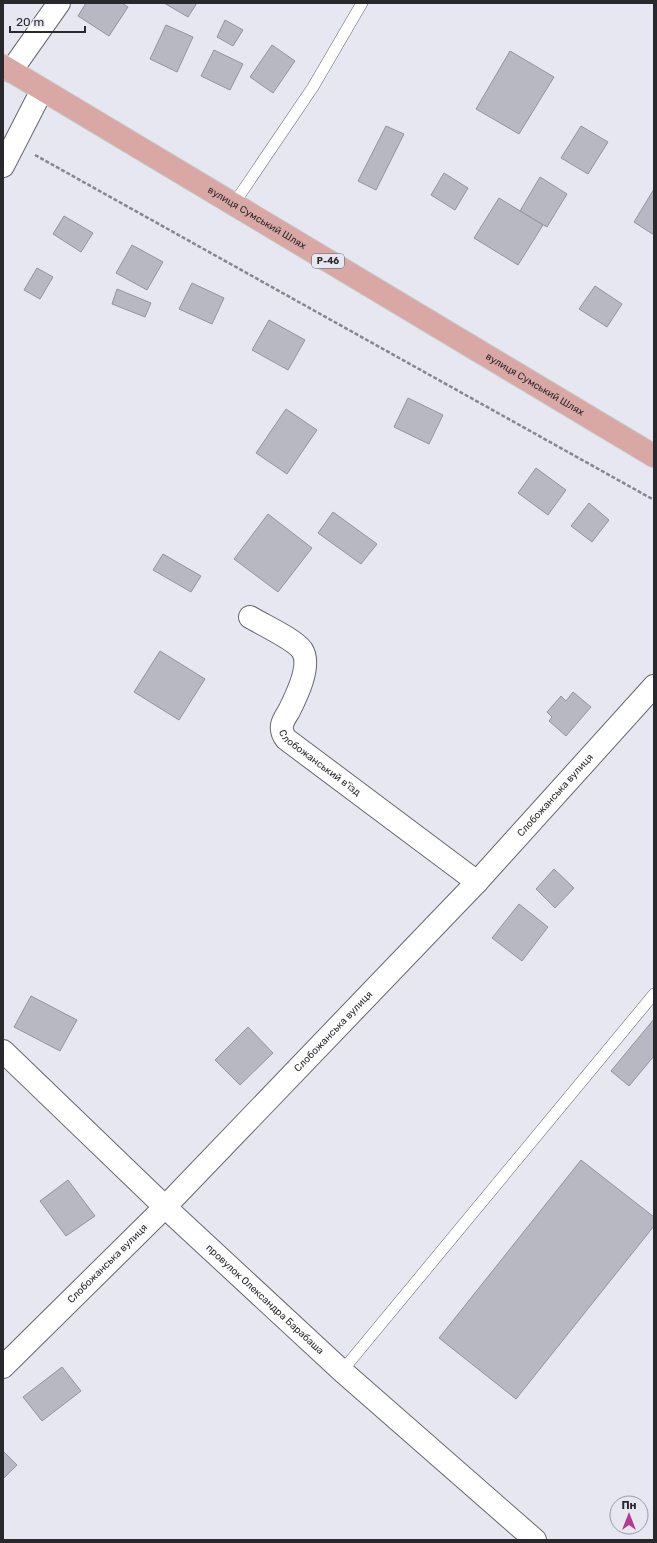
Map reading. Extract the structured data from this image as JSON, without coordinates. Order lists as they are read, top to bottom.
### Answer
{
  "streets": {
    "main road": ["вулиця Сумський Шлях", "Р-46"],
    "street": ["Слобожанський в'їзд", "Слобожанська вулиця", "провулок Олександра Барабаша"]
  },
  "crossings": [
    ["Слобожанський в'їзд", "Слобожанська вулиця"],
    ["Слобожанська вулиця", "провулок Олександра Барабаша"]
  ],
  "scale_bar": "20 m",
  "north": "top"
}
